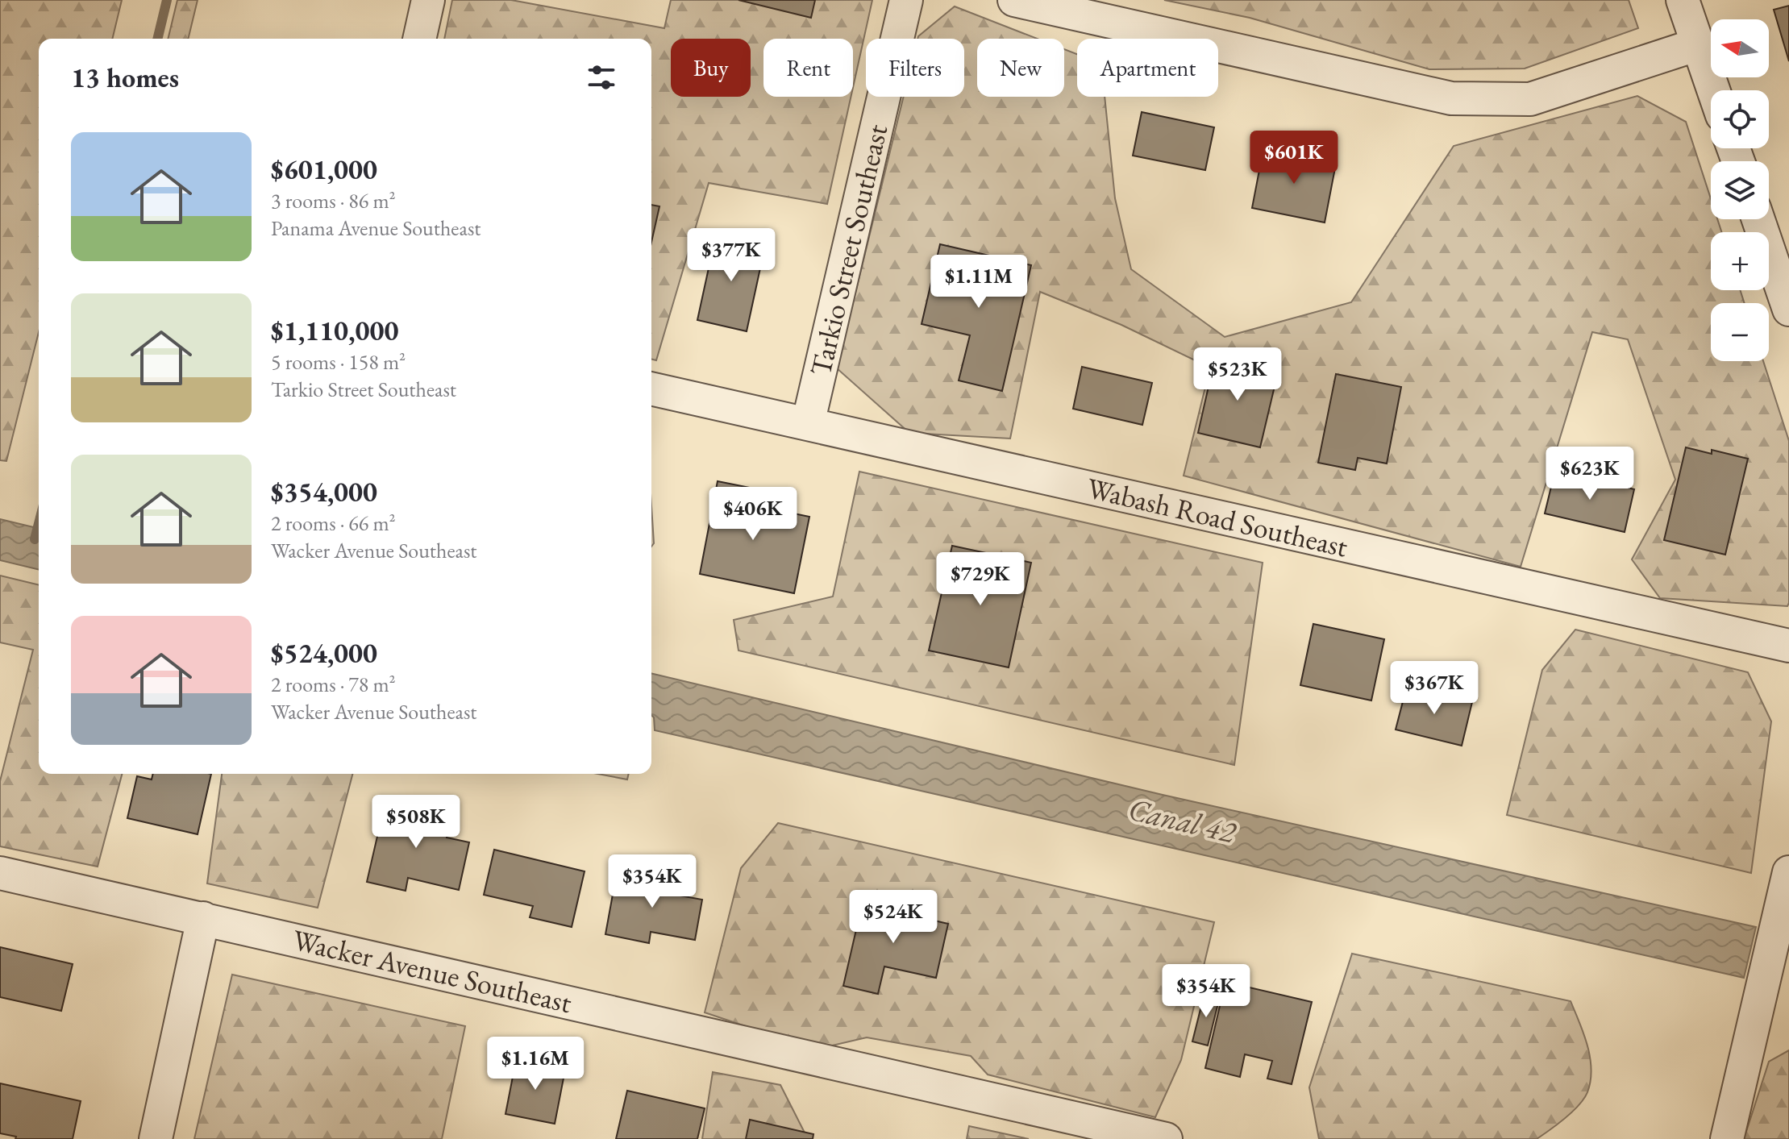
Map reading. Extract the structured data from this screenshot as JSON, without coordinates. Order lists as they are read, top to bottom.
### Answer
{
  "streets": {
    "street": ["Tarkio Street Southeast", "Wabash Road Southeast", "Wacker Avenue Southeast"]
  },
  "crossings": [
    ["Tarkio Street Southeast", "Wabash Road Southeast"]
  ],
  "water": ["Canal 42"],
  "north": "left",
  "page": {
    "map_buttons": ["+", "−"],
    "chip": [
      "Buy",
      "Rent",
      "Filters",
      "New",
      "Apartment"
    ],
    "heading": "13 homes",
    "list": [
      {
        "name": "$601,000",
        "note": "3 rooms · 86 m² · Panama Avenue Southeast"
      },
      {
        "name": "$1,110,000",
        "note": "5 rooms · 158 m² · Tarkio Street Southeast"
      },
      {
        "name": "$354,000",
        "note": "2 rooms · 66 m² · Wacker Avenue Southeast"
      },
      {
        "name": "$524,000",
        "note": "2 rooms · 78 m² · Wacker Avenue Southeast"
      }
    ],
    "price": [
      "$601K",
      "$377K",
      "$1.11M",
      "$523K",
      "$623K",
      "$406K",
      "$729K",
      "$367K",
      "$508K",
      "$354K",
      "$524K",
      "$354K",
      "$1.16M"
    ]
  }
}
